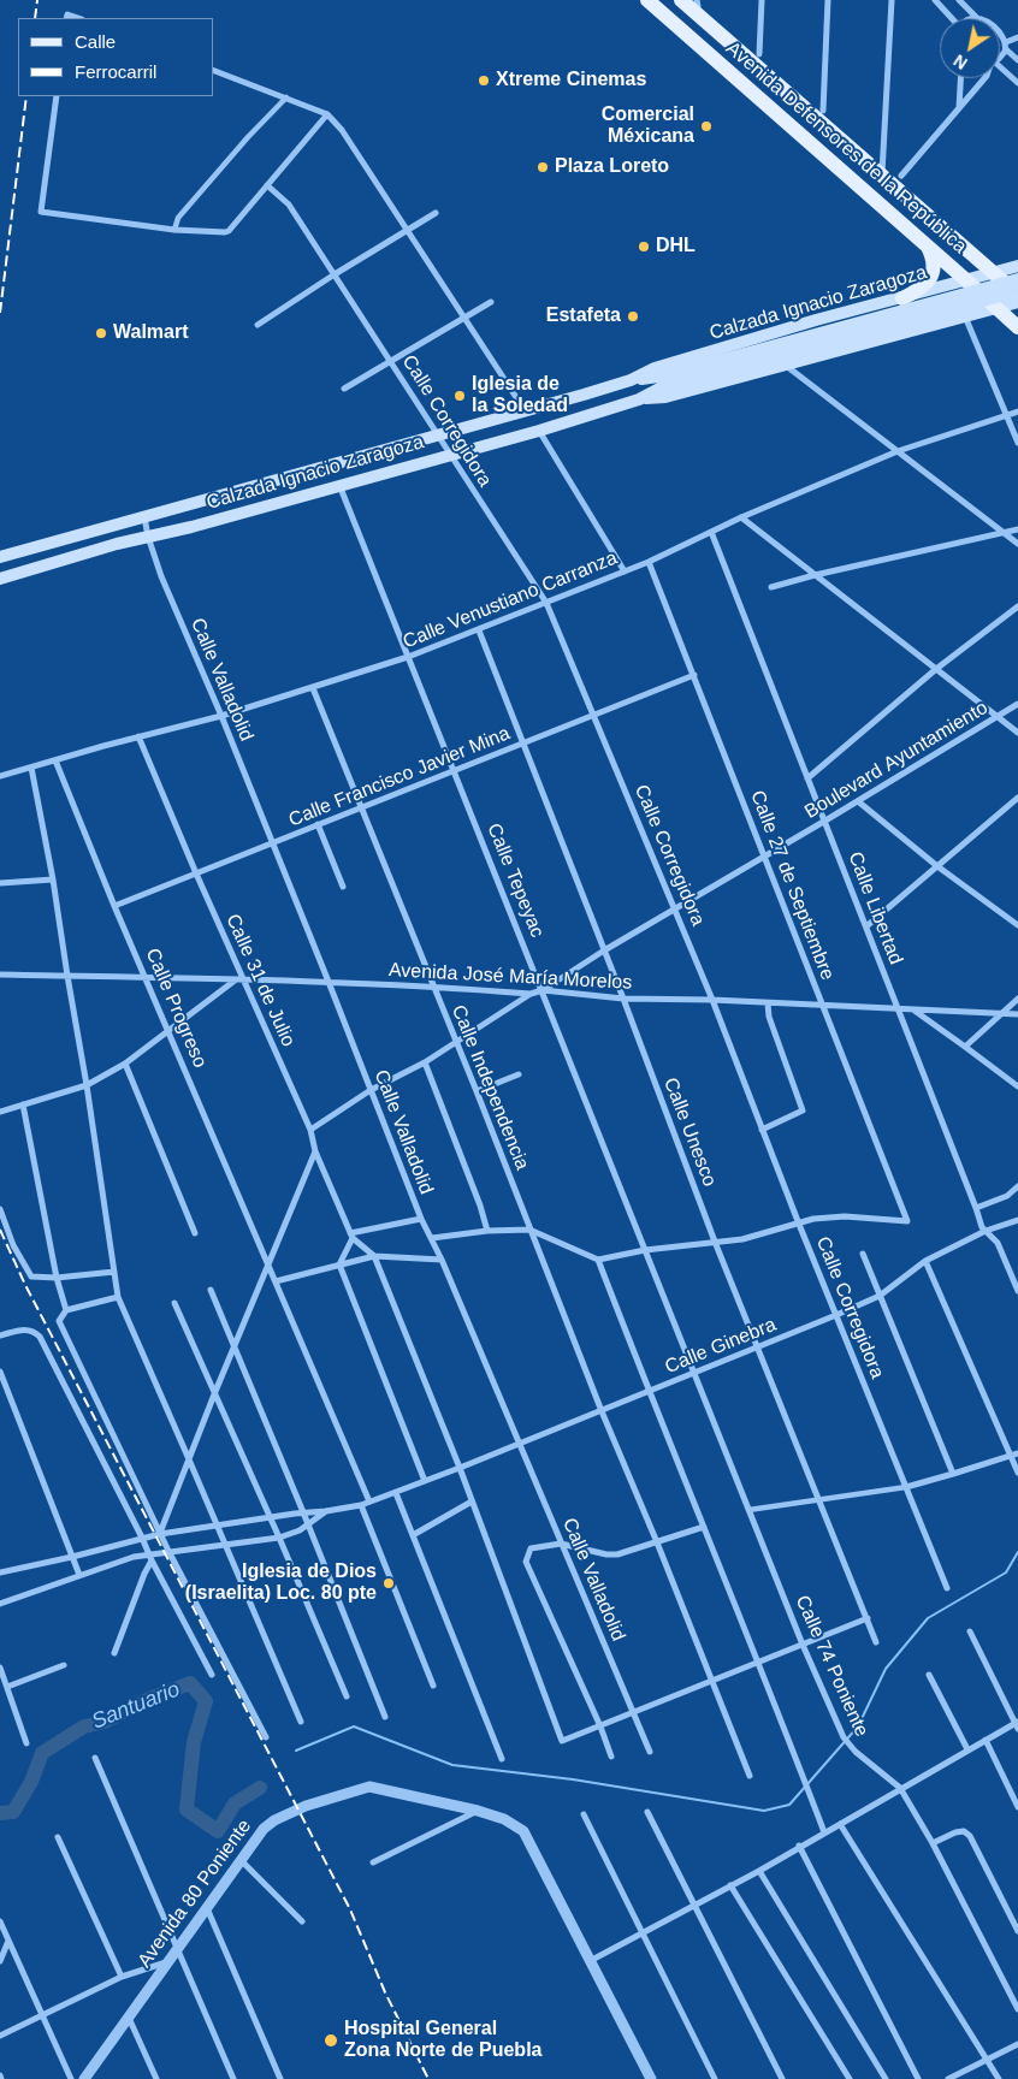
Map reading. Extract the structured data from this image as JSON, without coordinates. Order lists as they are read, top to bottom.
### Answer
{
  "streets": {
    "main road": ["Avenida Defensores de la República", "Calzada Ignacio Zaragoza"],
    "street": [
      "Calle Corregidora",
      "Calle Venustiano Carranza",
      "Calle Valladolid",
      "Boulevard Ayuntamiento",
      "Calle Francisco Javier Mina",
      "Calle Tepeyac",
      "Calle 27 de Septiembre",
      "Calle Libertad",
      "Avenida José María Morelos",
      "Calle 31 de Julio",
      "Calle Progreso",
      "Calle Independencia",
      "Calle Unesco",
      "Calle Ginebra",
      "Calle 74 Poniente",
      "Avenida 80 Poniente"
    ]
  },
  "crossings": [
    ["Avenida Defensores de la República", "Calzada Ignacio Zaragoza"],
    ["Calzada Ignacio Zaragoza", "Calle Corregidora"],
    ["Calzada Ignacio Zaragoza", "Calle Valladolid"],
    ["Calzada Ignacio Zaragoza", "Calle Tepeyac"],
    ["Calle Corregidora", "Calle Venustiano Carranza"],
    ["Calle Corregidora", "Boulevard Ayuntamiento"],
    ["Calle Corregidora", "Calle Francisco Javier Mina"],
    ["Calle Corregidora", "Calle 27 de Septiembre"],
    ["Calle Corregidora", "Avenida José María Morelos"],
    ["Calle Corregidora", "Calle Ginebra"],
    ["Calle Venustiano Carranza", "Calle Valladolid"],
    ["Calle Venustiano Carranza", "Calle Tepeyac"],
    ["Calle Venustiano Carranza", "Calle 27 de Septiembre"],
    ["Calle Venustiano Carranza", "Calle Libertad"],
    ["Calle Venustiano Carranza", "Calle 31 de Julio"],
    ["Calle Venustiano Carranza", "Calle Progreso"],
    ["Calle Venustiano Carranza", "Calle Independencia"],
    ["Calle Venustiano Carranza", "Calle Unesco"],
    ["Calle Valladolid", "Calle Francisco Javier Mina"],
    ["Calle Valladolid", "Avenida José María Morelos"],
    ["Calle Valladolid", "Calle Ginebra"],
    ["Boulevard Ayuntamiento", "Calle Tepeyac"],
    ["Boulevard Ayuntamiento", "Calle 27 de Septiembre"],
    ["Boulevard Ayuntamiento", "Calle Libertad"],
    ["Boulevard Ayuntamiento", "Avenida José María Morelos"],
    ["Boulevard Ayuntamiento", "Calle Unesco"],
    ["Calle Francisco Javier Mina", "Calle Tepeyac"],
    ["Calle Francisco Javier Mina", "Calle 27 de Septiembre"],
    ["Calle Francisco Javier Mina", "Calle 31 de Julio"],
    ["Calle Francisco Javier Mina", "Calle Progreso"],
    ["Calle Francisco Javier Mina", "Calle Independencia"],
    ["Calle Francisco Javier Mina", "Calle Unesco"],
    ["Calle Tepeyac", "Avenida José María Morelos"],
    ["Calle Tepeyac", "Calle Ginebra"],
    ["Calle Tepeyac", "Calle 74 Poniente"],
    ["Calle 27 de Septiembre", "Avenida José María Morelos"],
    ["Calle Libertad", "Avenida José María Morelos"],
    ["Calle Libertad", "Calle Ginebra"],
    ["Avenida José María Morelos", "Calle 31 de Julio"],
    ["Avenida José María Morelos", "Calle Progreso"],
    ["Avenida José María Morelos", "Calle Independencia"],
    ["Avenida José María Morelos", "Calle Unesco"],
    ["Calle Progreso", "Calle Ginebra"],
    ["Calle Independencia", "Calle Ginebra"],
    ["Calle Unesco", "Calle Ginebra"],
    ["Calle Ginebra", "Calle 74 Poniente"]
  ],
  "water": ["Santuario"],
  "places": [
    "Xtreme Cinemas",
    "Comercial Méxicana",
    "Plaza Loreto",
    "DHL",
    "Estafeta",
    "Walmart",
    "Iglesia de la Soledad",
    "Iglesia de Dios (Israelita) Loc. 80 pte",
    "Hospital General Zona Norte de Puebla"
  ],
  "legend": ["Calle", "Ferrocarril"],
  "north": "bottom left"
}
